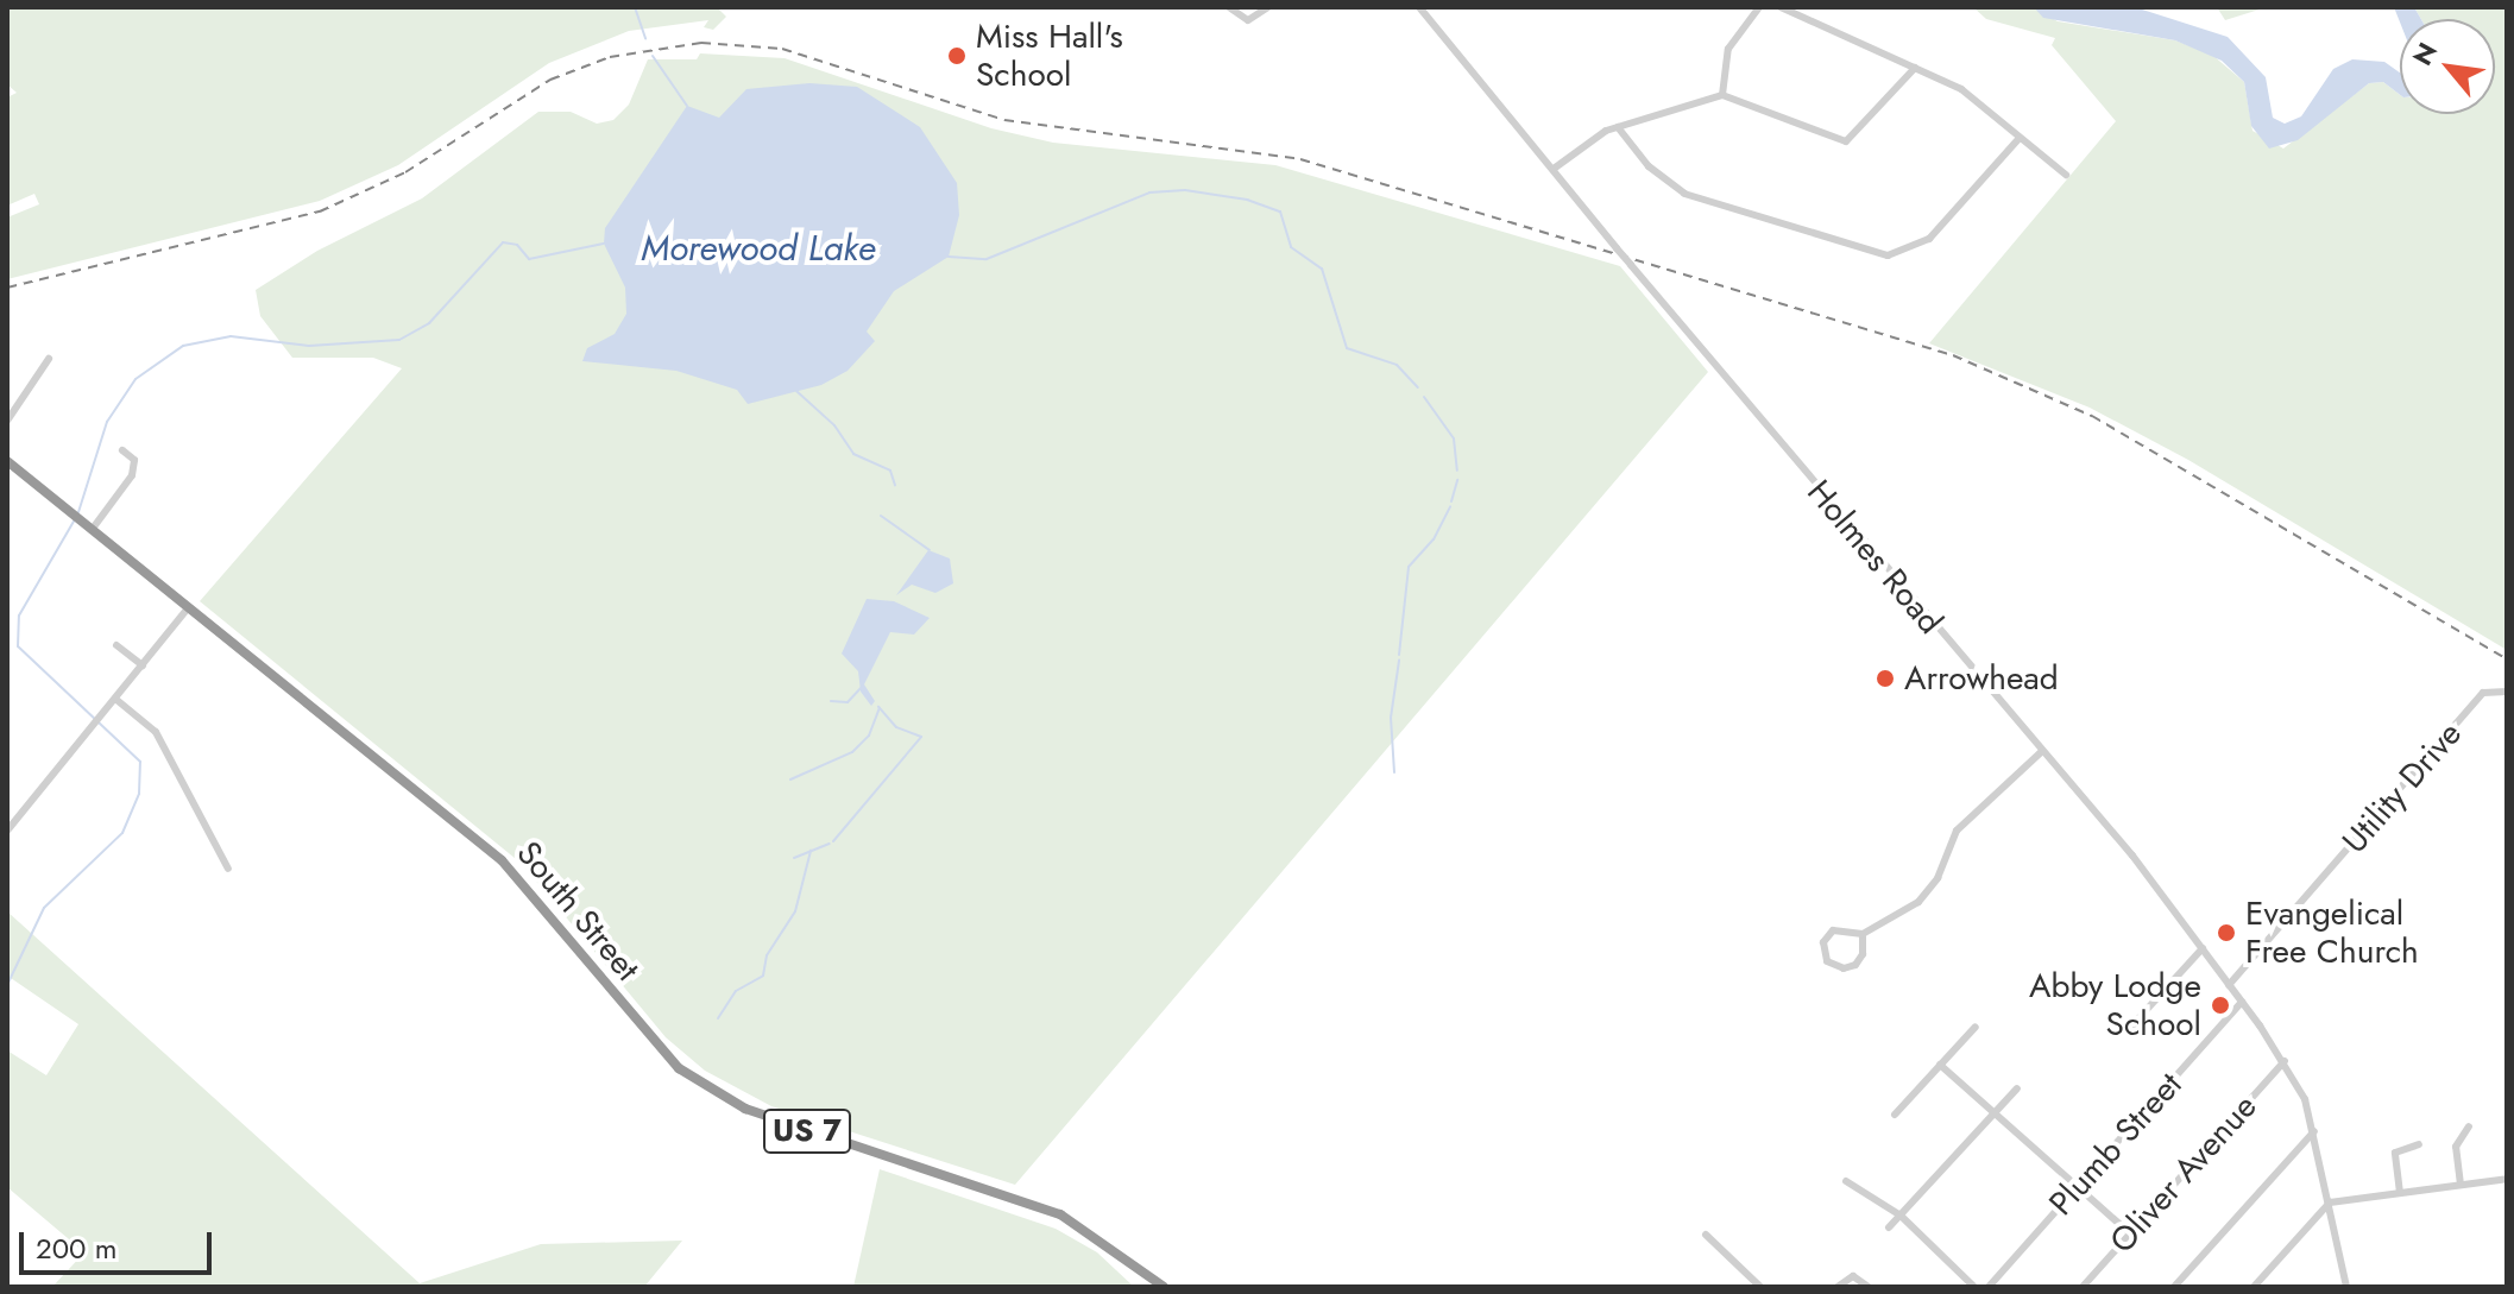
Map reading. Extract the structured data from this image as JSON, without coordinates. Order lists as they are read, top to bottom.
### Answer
{
  "streets": {
    "highway": ["South Street", "US 7"],
    "street": [
      "Holmes Road",
      "Utility Drive",
      "Plumb Street",
      "Oliver Avenue"
    ]
  },
  "crossings": [
    ["Holmes Road", "Utility Drive"],
    ["Holmes Road", "Plumb Street"],
    ["Holmes Road", "Oliver Avenue"]
  ],
  "water": ["Morewood Lake"],
  "places": [
    "Miss Hall's School",
    "Arrowhead",
    "Evangelical Free Church",
    "Abby Lodge School"
  ],
  "scale_bar": "200 m",
  "north": "top left"
}
